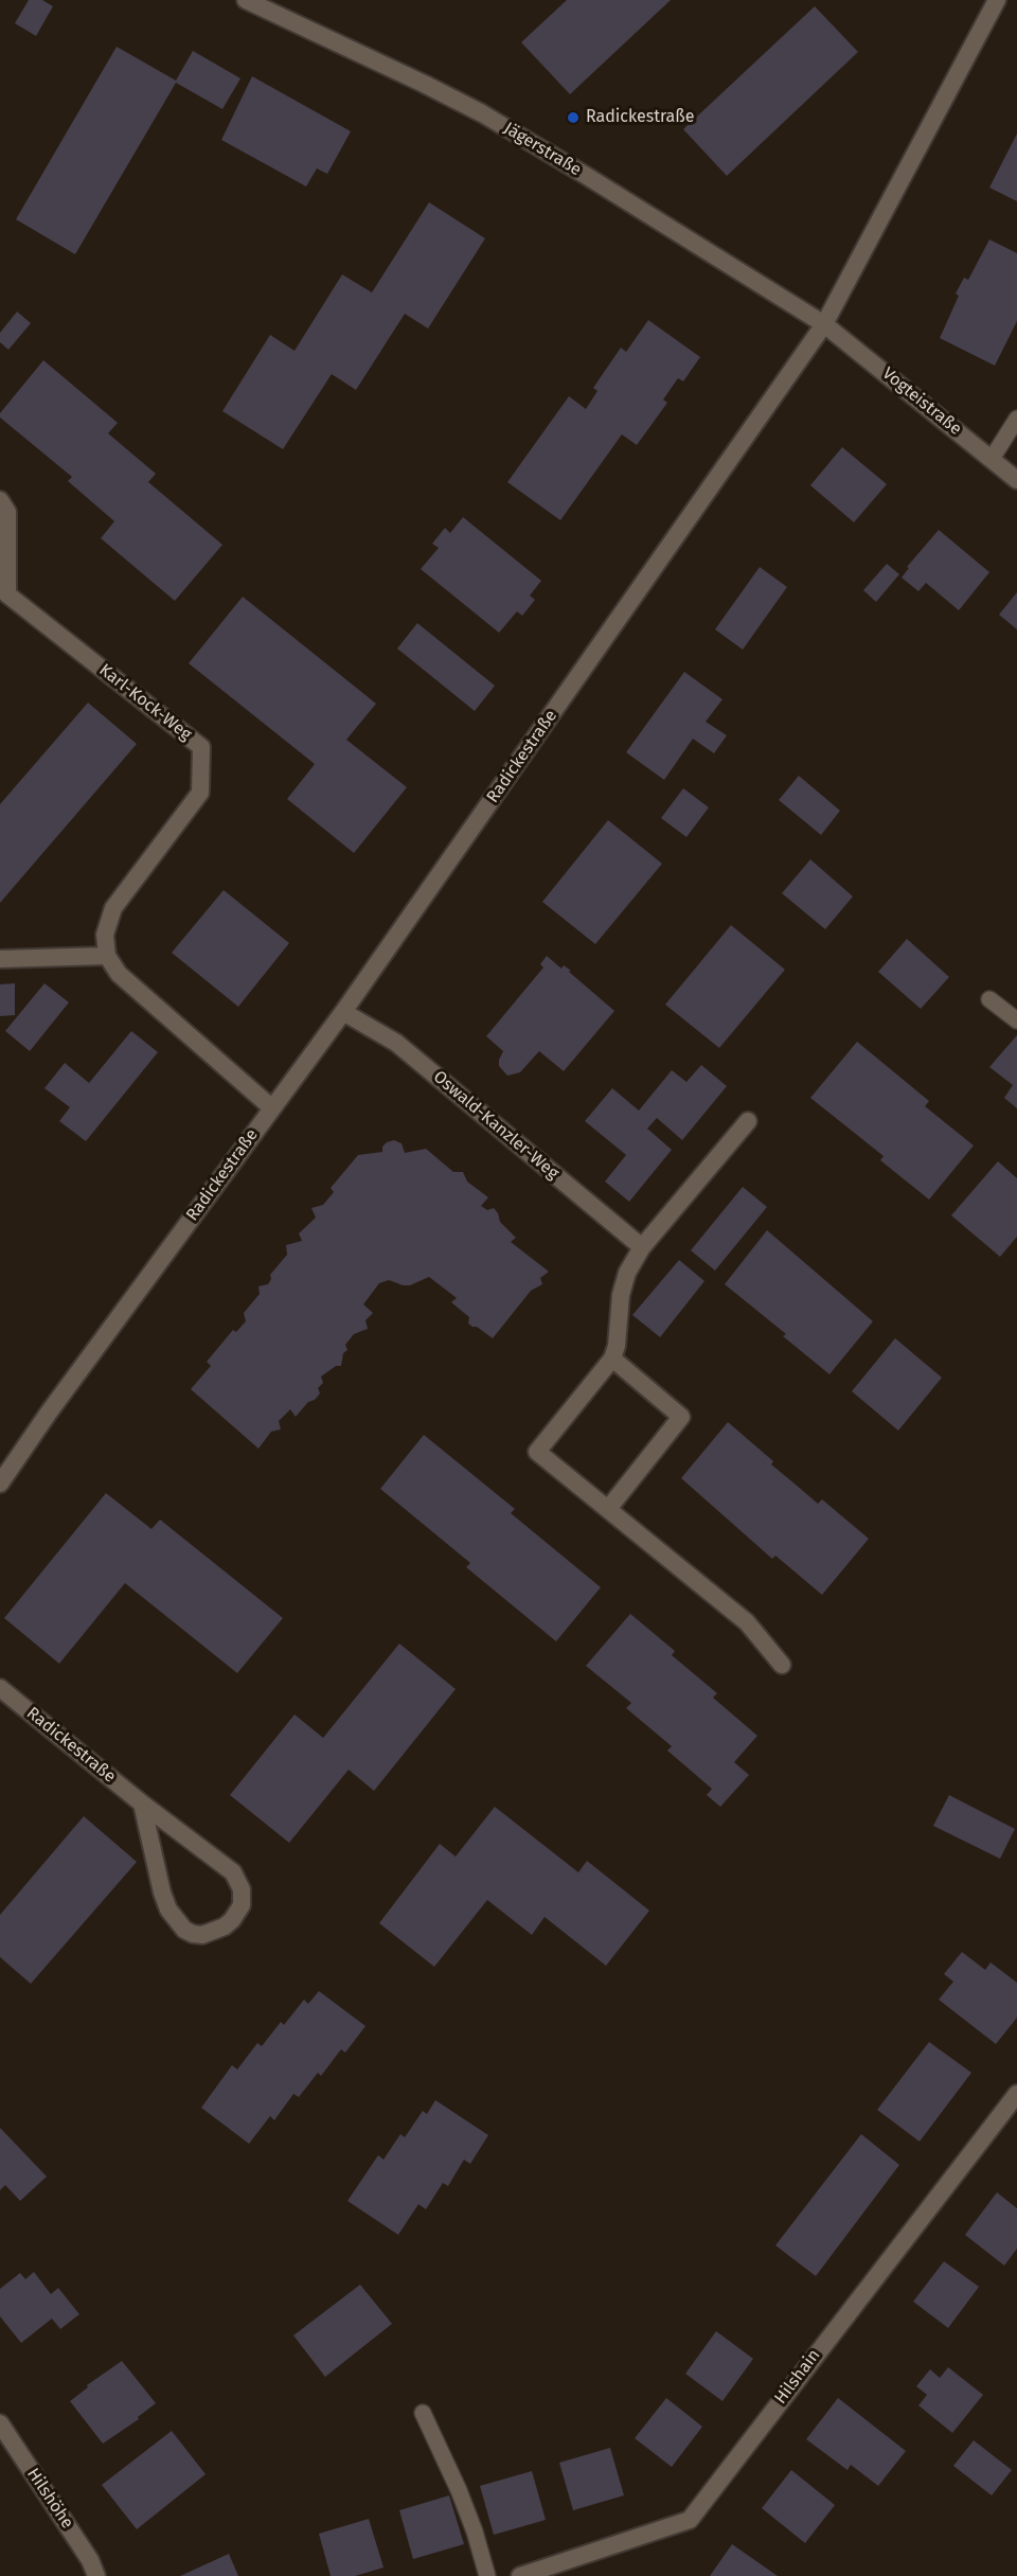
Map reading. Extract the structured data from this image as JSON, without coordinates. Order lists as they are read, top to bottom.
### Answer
{
  "streets": {
    "street": [
      "Jägerstraße",
      "Vogteistraße",
      "Karl-Kock-Weg",
      "Radickestraße",
      "Oswald-Kanzler-Weg",
      "Hilshain",
      "Hilshöhe"
    ]
  },
  "crossings": [
    ["Jägerstraße", "Vogteistraße"],
    ["Jägerstraße", "Radickestraße"],
    ["Vogteistraße", "Radickestraße"],
    ["Radickestraße", "Oswald-Kanzler-Weg"]
  ],
  "places": ["Radickestraße"]
}
